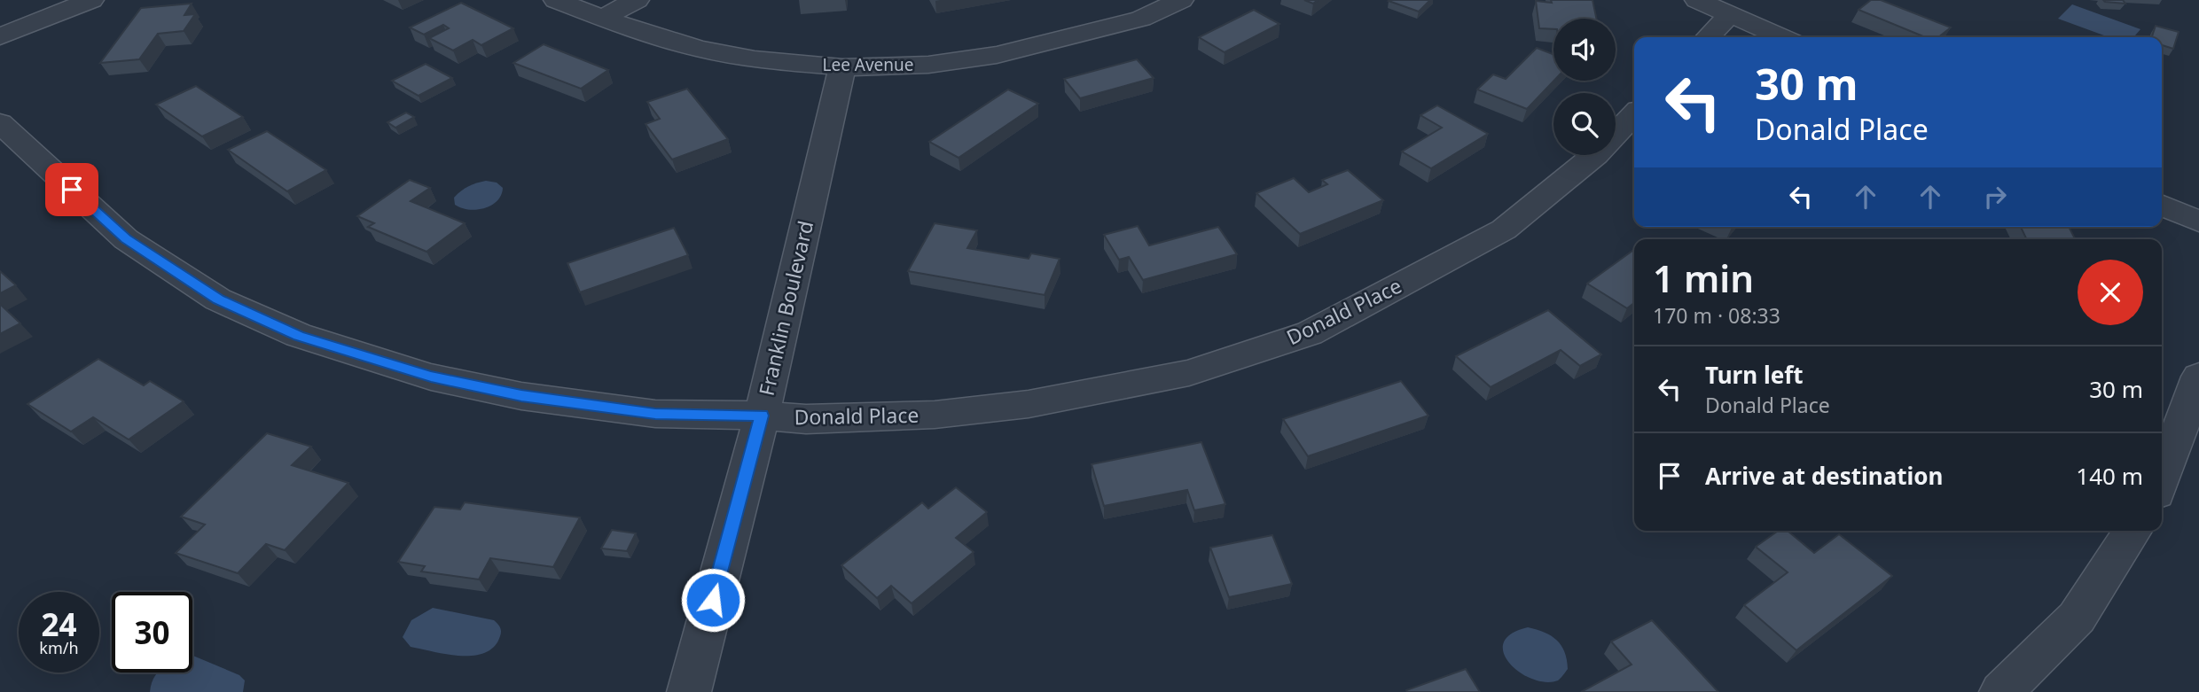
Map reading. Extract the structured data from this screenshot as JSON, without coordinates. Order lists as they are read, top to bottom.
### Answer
{
  "streets": {
    "street": ["Lee Avenue", "Franklin Boulevard", "Donald Place"]
  },
  "crossings": [
    ["Lee Avenue", "Franklin Boulevard"],
    ["Franklin Boulevard", "Donald Place"]
  ],
  "page": {
    "turn": ["30 m", "Donald Place"],
    "heading": ["1 min", "170 m · 08:33"],
    "list": [
      {
        "name": "Turn left",
        "note": "Donald Place",
        "value": "30 m"
      },
      {
        "name": "Arrive at destination",
        "value": "140 m"
      }
    ],
    "speed": "24 km/h",
    "limit": "30"
  }
}
